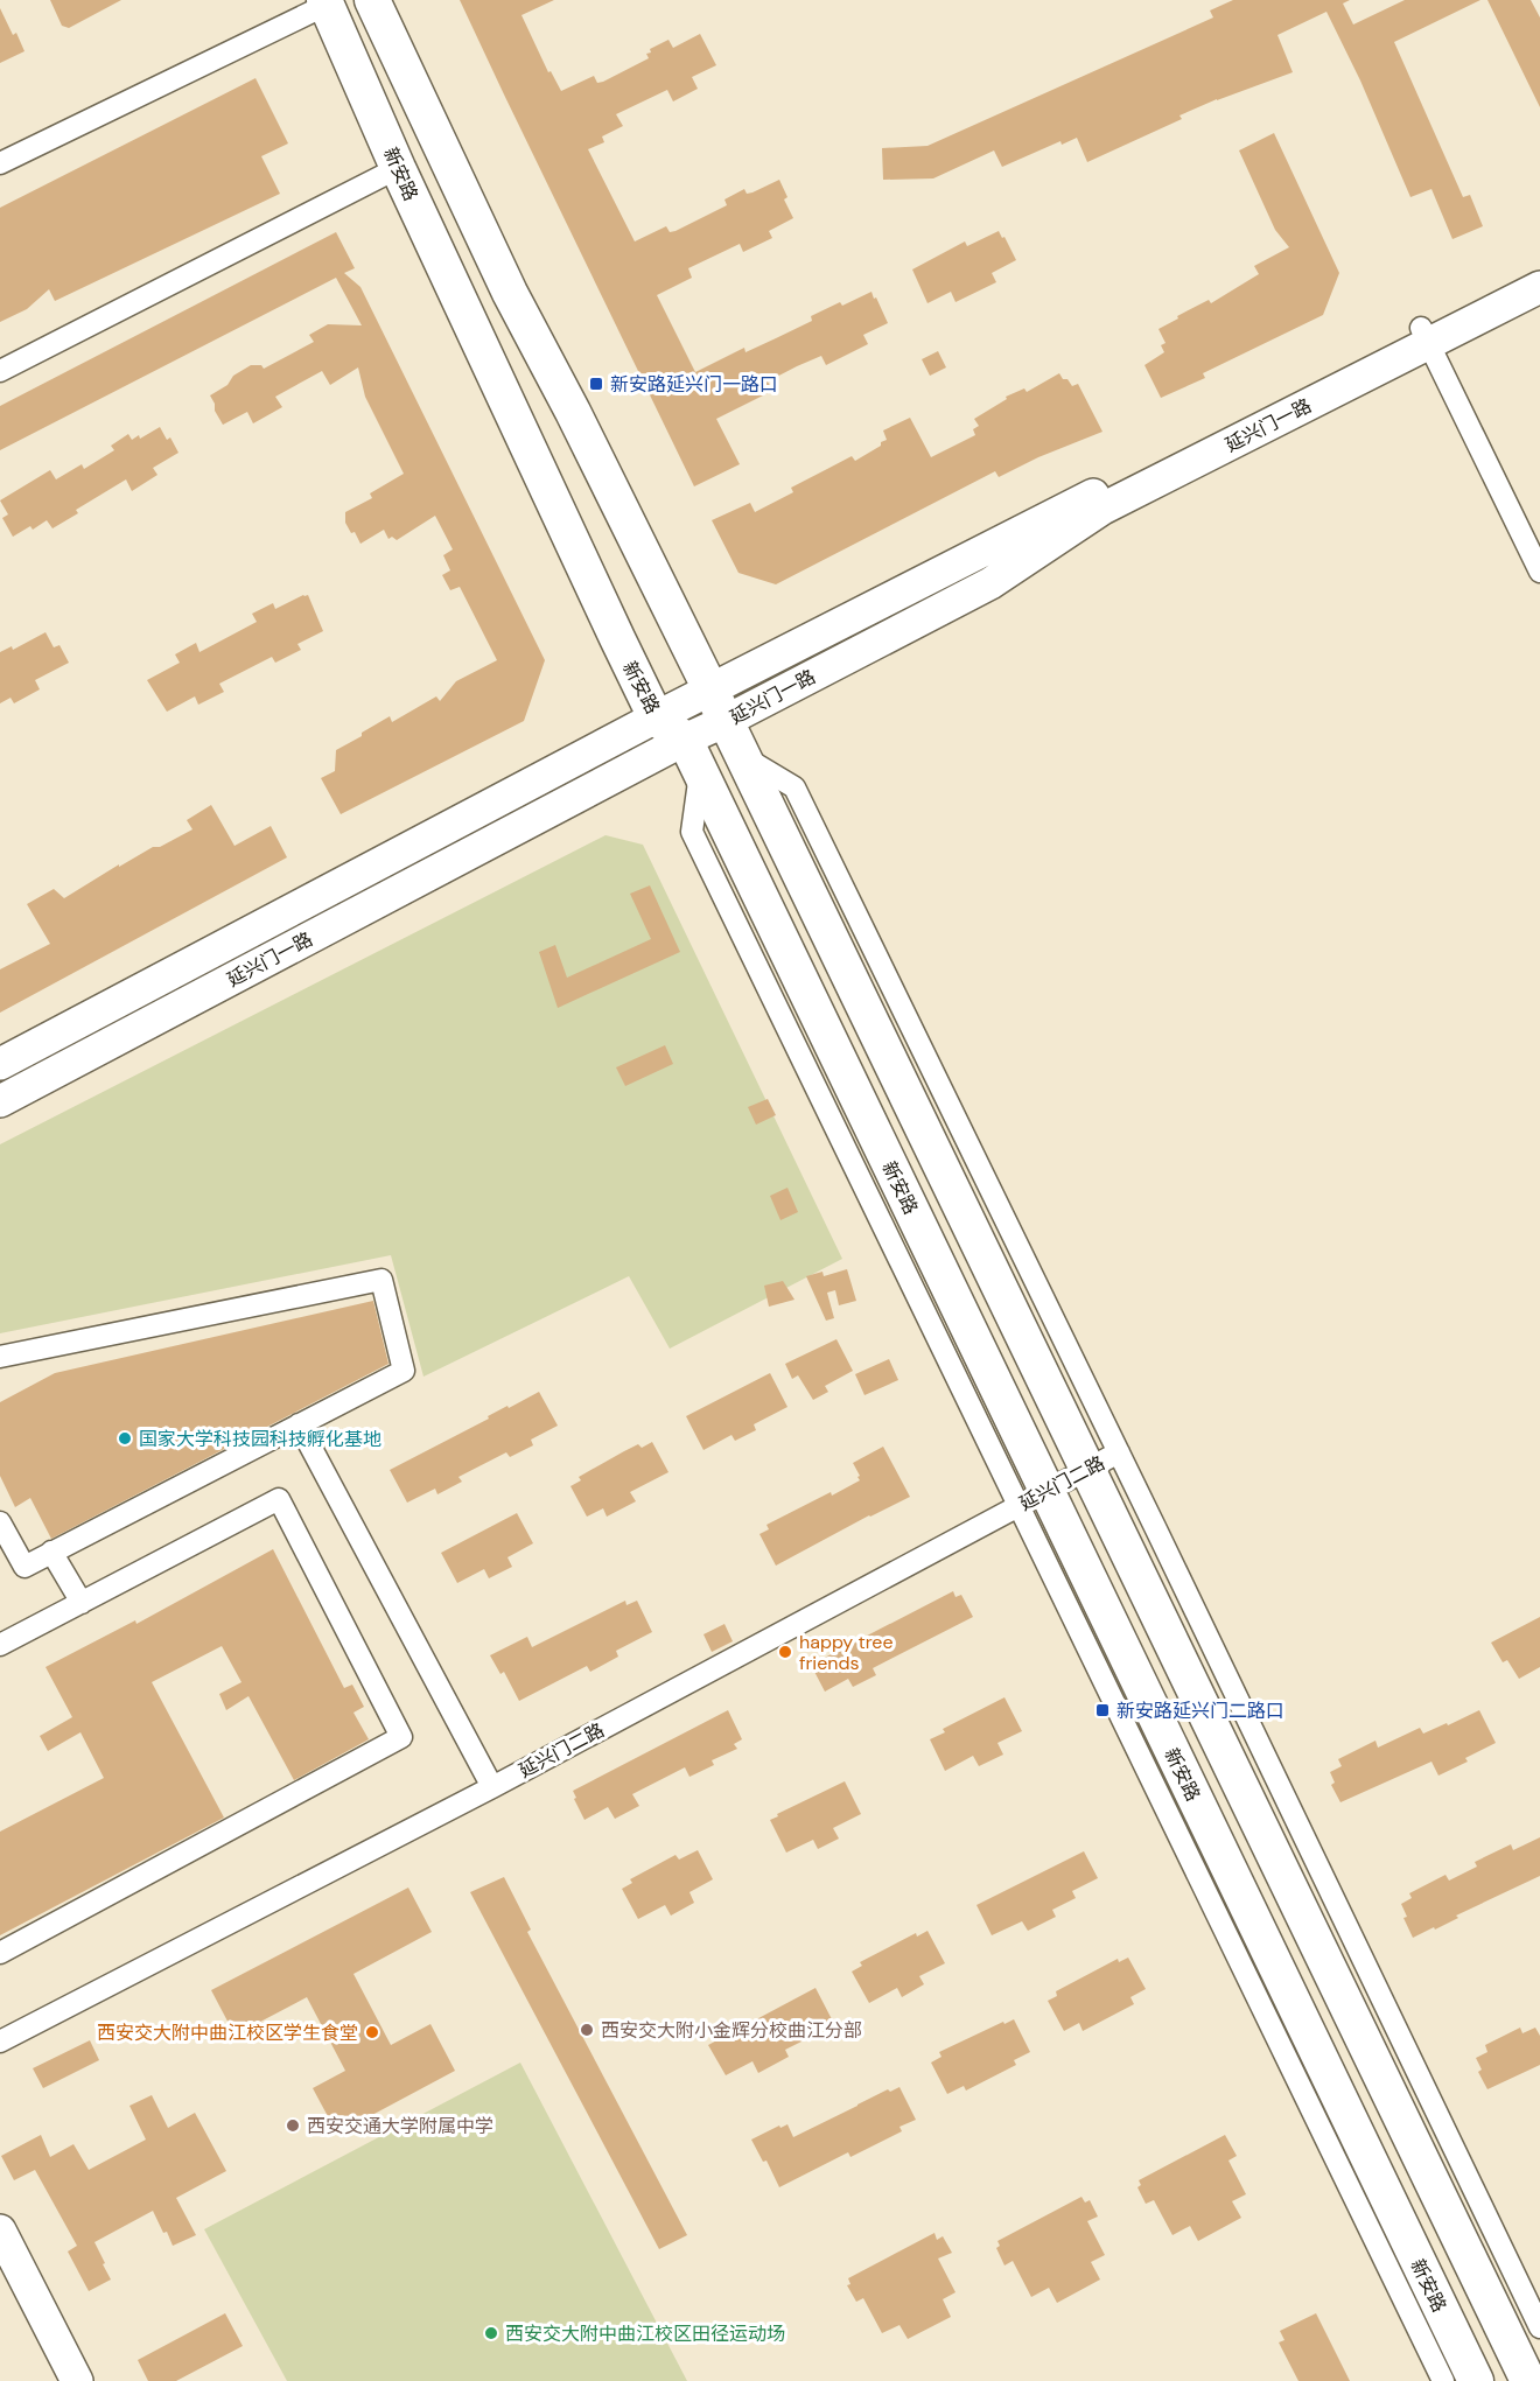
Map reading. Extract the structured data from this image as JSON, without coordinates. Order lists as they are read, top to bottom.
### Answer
{
  "streets": {
    "main road": ["新安路"],
    "street": ["延兴门一路", "延兴门二路"]
  },
  "crossings": [
    ["新安路", "延兴门一路"],
    ["新安路", "延兴门二路"]
  ],
  "places": {
    "transit": ["新安路延兴门一路口", "新安路延兴门二路口"],
    "other": [
      "国家大学科技园科技孵化基地",
      "happy tree friends",
      "西安交大附小金辉分校曲江分部",
      "西安交大附中曲江校区学生食堂",
      "西安交通大学附属中学",
      "西安交大附中曲江校区田径运动场"
    ]
  }
}
